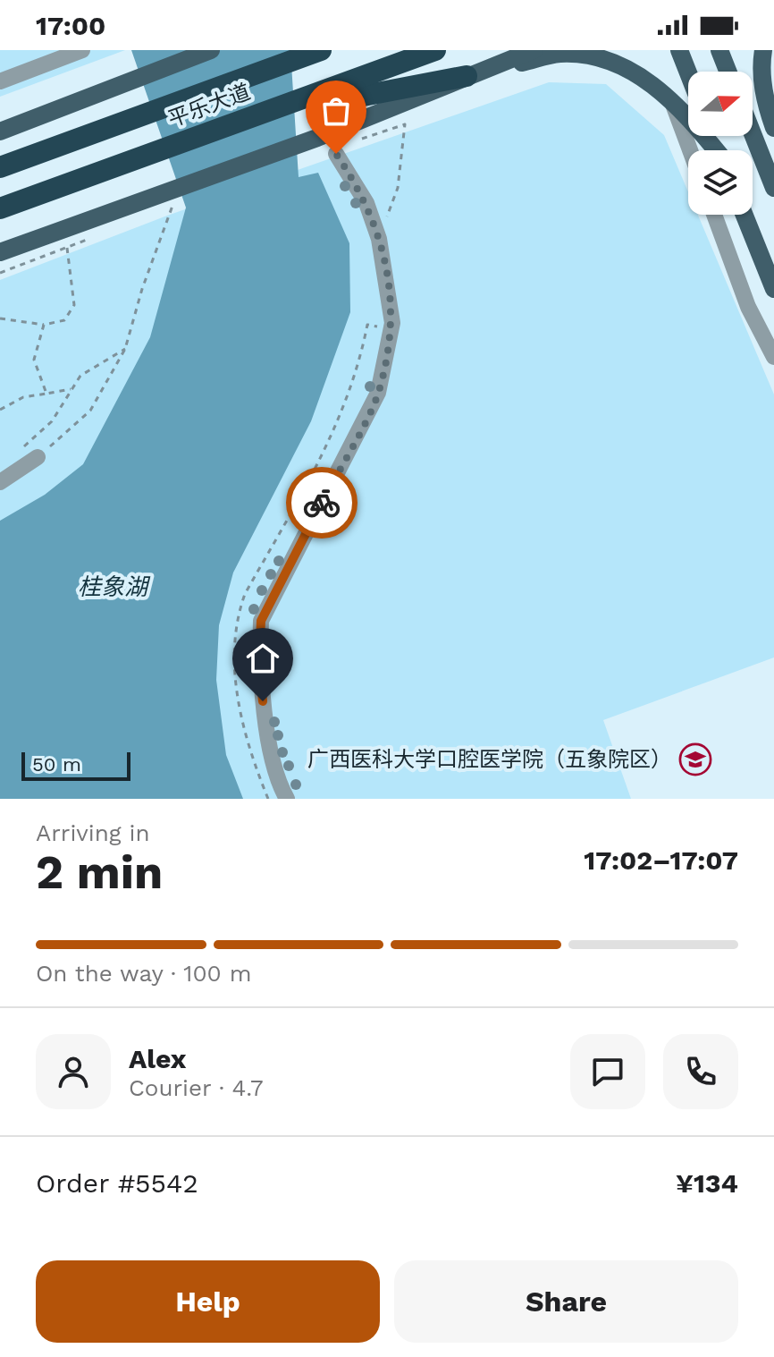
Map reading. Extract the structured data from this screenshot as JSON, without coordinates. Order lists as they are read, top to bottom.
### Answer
{
  "streets": {
    "highway": ["平乐大道"]
  },
  "water": ["桂象湖"],
  "places": {
    "school or university": ["广西医科大学口腔医学院（五象院区）"]
  },
  "scale_bar": "50 m",
  "north": "right",
  "page": {
    "status": "17:00",
    "scale": "50 m",
    "heading": ["2 min", "Arriving in", "17:02–17:07"],
    "panel": [
      "Alex",
      "Courier · 4.7",
      "Order #5542",
      "¥134"
    ],
    "bar": "On the way · 100 m",
    "buttons": ["Help", "Share"]
  }
}
